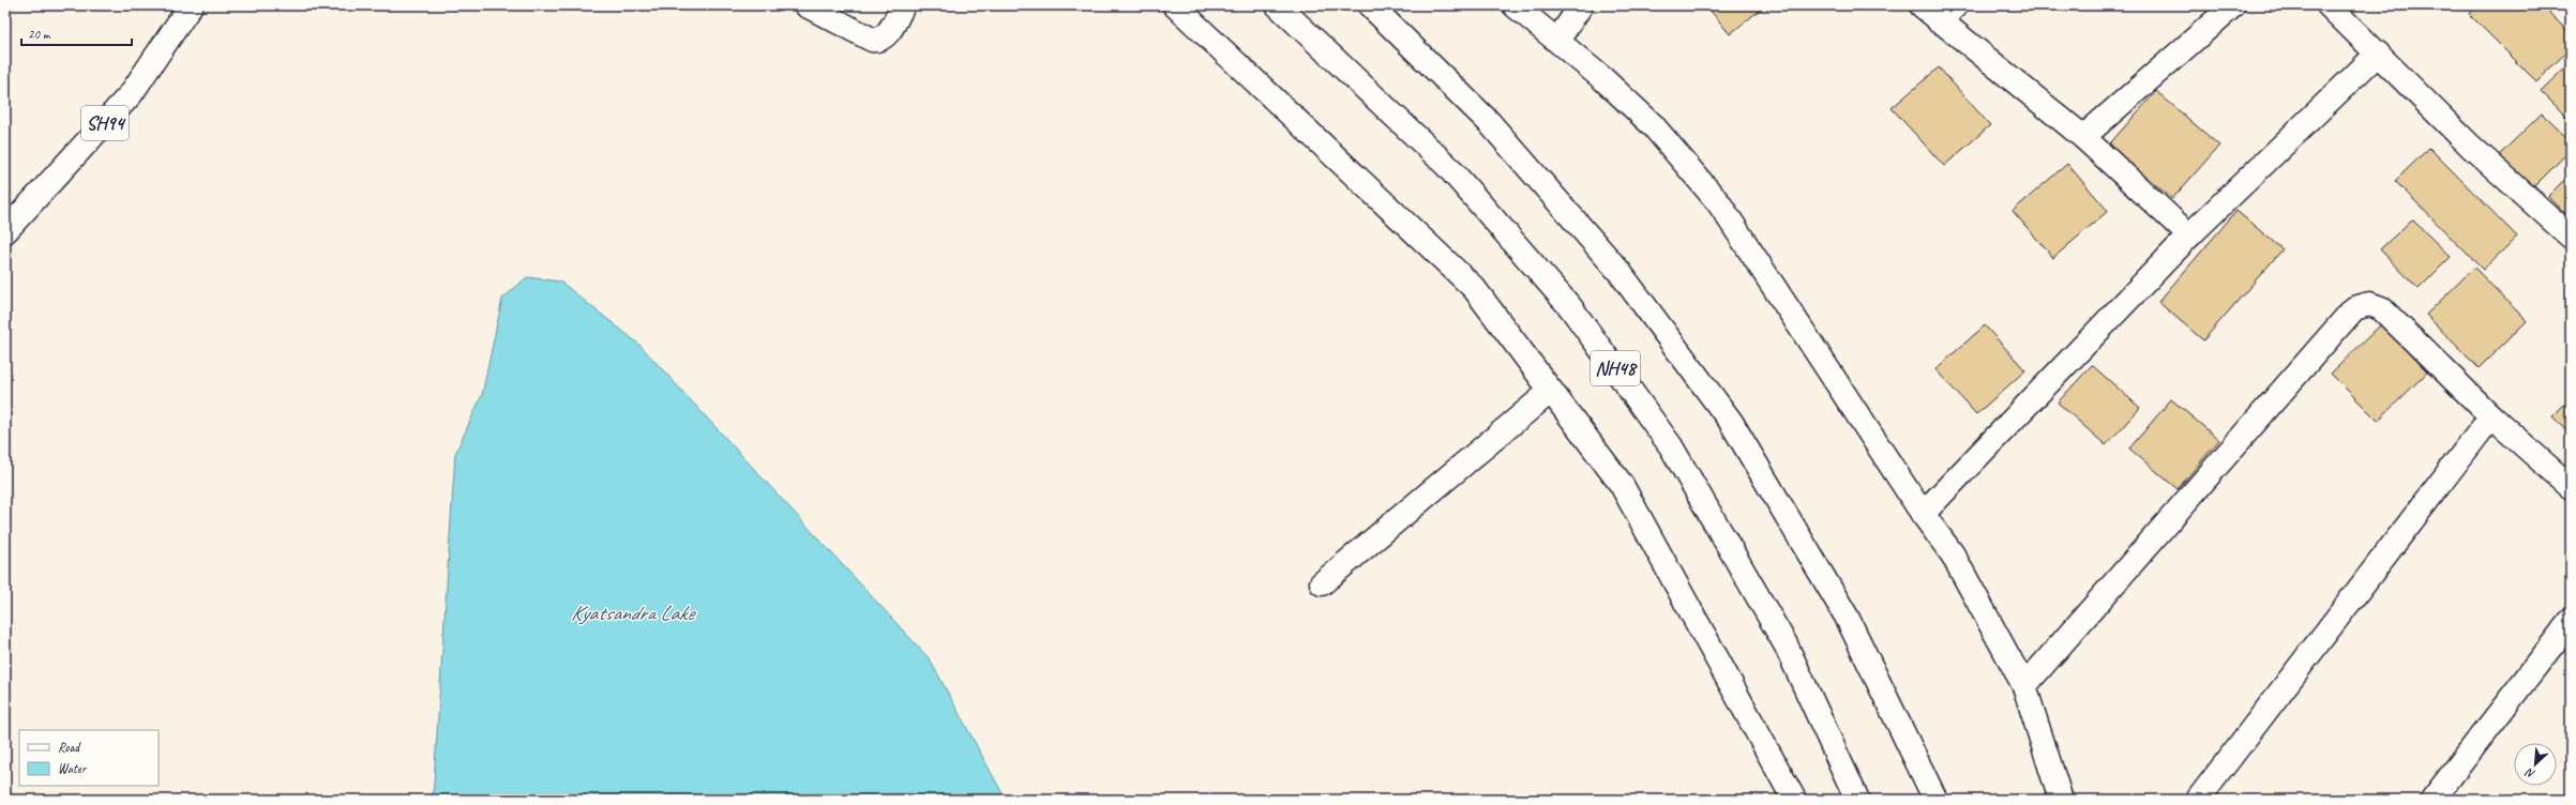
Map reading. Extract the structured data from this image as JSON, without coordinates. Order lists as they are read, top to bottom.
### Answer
{
  "streets": {
    "main road": ["SH94", "NH48"]
  },
  "water": ["Kyatsandra Lake"],
  "legend": ["Road", "Water"],
  "scale_bar": "20 m",
  "north": "bottom left"
}
